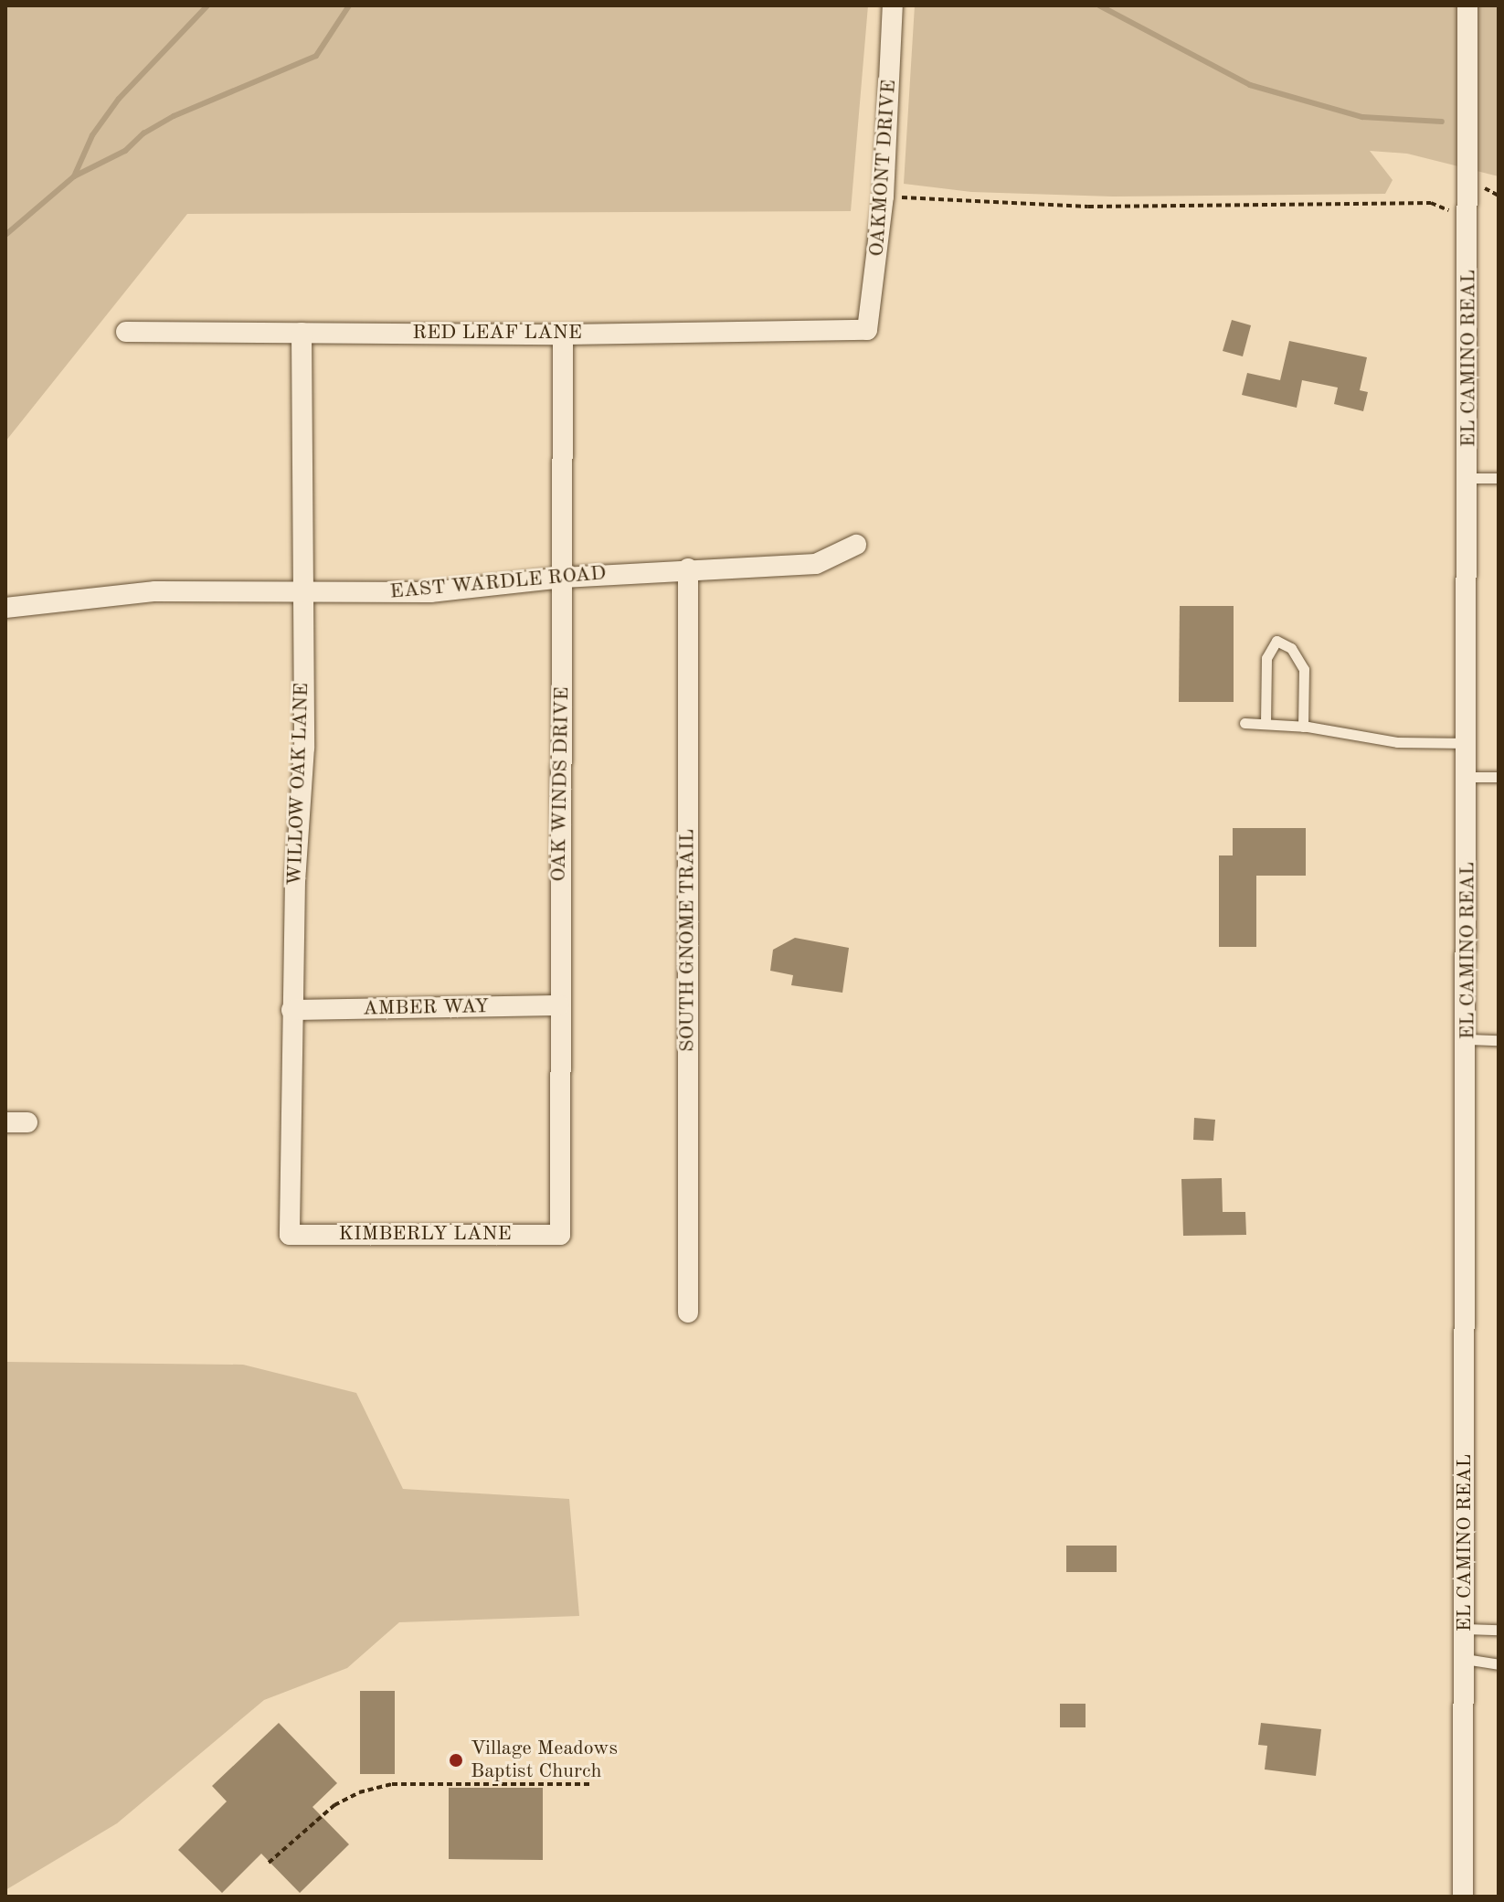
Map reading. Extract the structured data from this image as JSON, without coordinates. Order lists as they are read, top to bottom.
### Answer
{
  "streets": {
    "street": [
      "OAKMONT DRIVE",
      "RED LEAF LANE",
      "EL CAMINO REAL",
      "EAST WARDLE ROAD",
      "WILLOW OAK LANE",
      "OAK WINDS DRIVE",
      "SOUTH GNOME TRAIL",
      "AMBER WAY",
      "KIMBERLY LANE"
    ]
  },
  "crossings": [
    ["OAKMONT DRIVE", "RED LEAF LANE"],
    ["RED LEAF LANE", "WILLOW OAK LANE"],
    ["RED LEAF LANE", "OAK WINDS DRIVE"],
    ["EAST WARDLE ROAD", "WILLOW OAK LANE"],
    ["EAST WARDLE ROAD", "OAK WINDS DRIVE"],
    ["EAST WARDLE ROAD", "SOUTH GNOME TRAIL"],
    ["WILLOW OAK LANE", "AMBER WAY"],
    ["WILLOW OAK LANE", "KIMBERLY LANE"],
    ["OAK WINDS DRIVE", "AMBER WAY"],
    ["OAK WINDS DRIVE", "KIMBERLY LANE"]
  ],
  "places": ["Village Meadows Baptist Church"]
}
